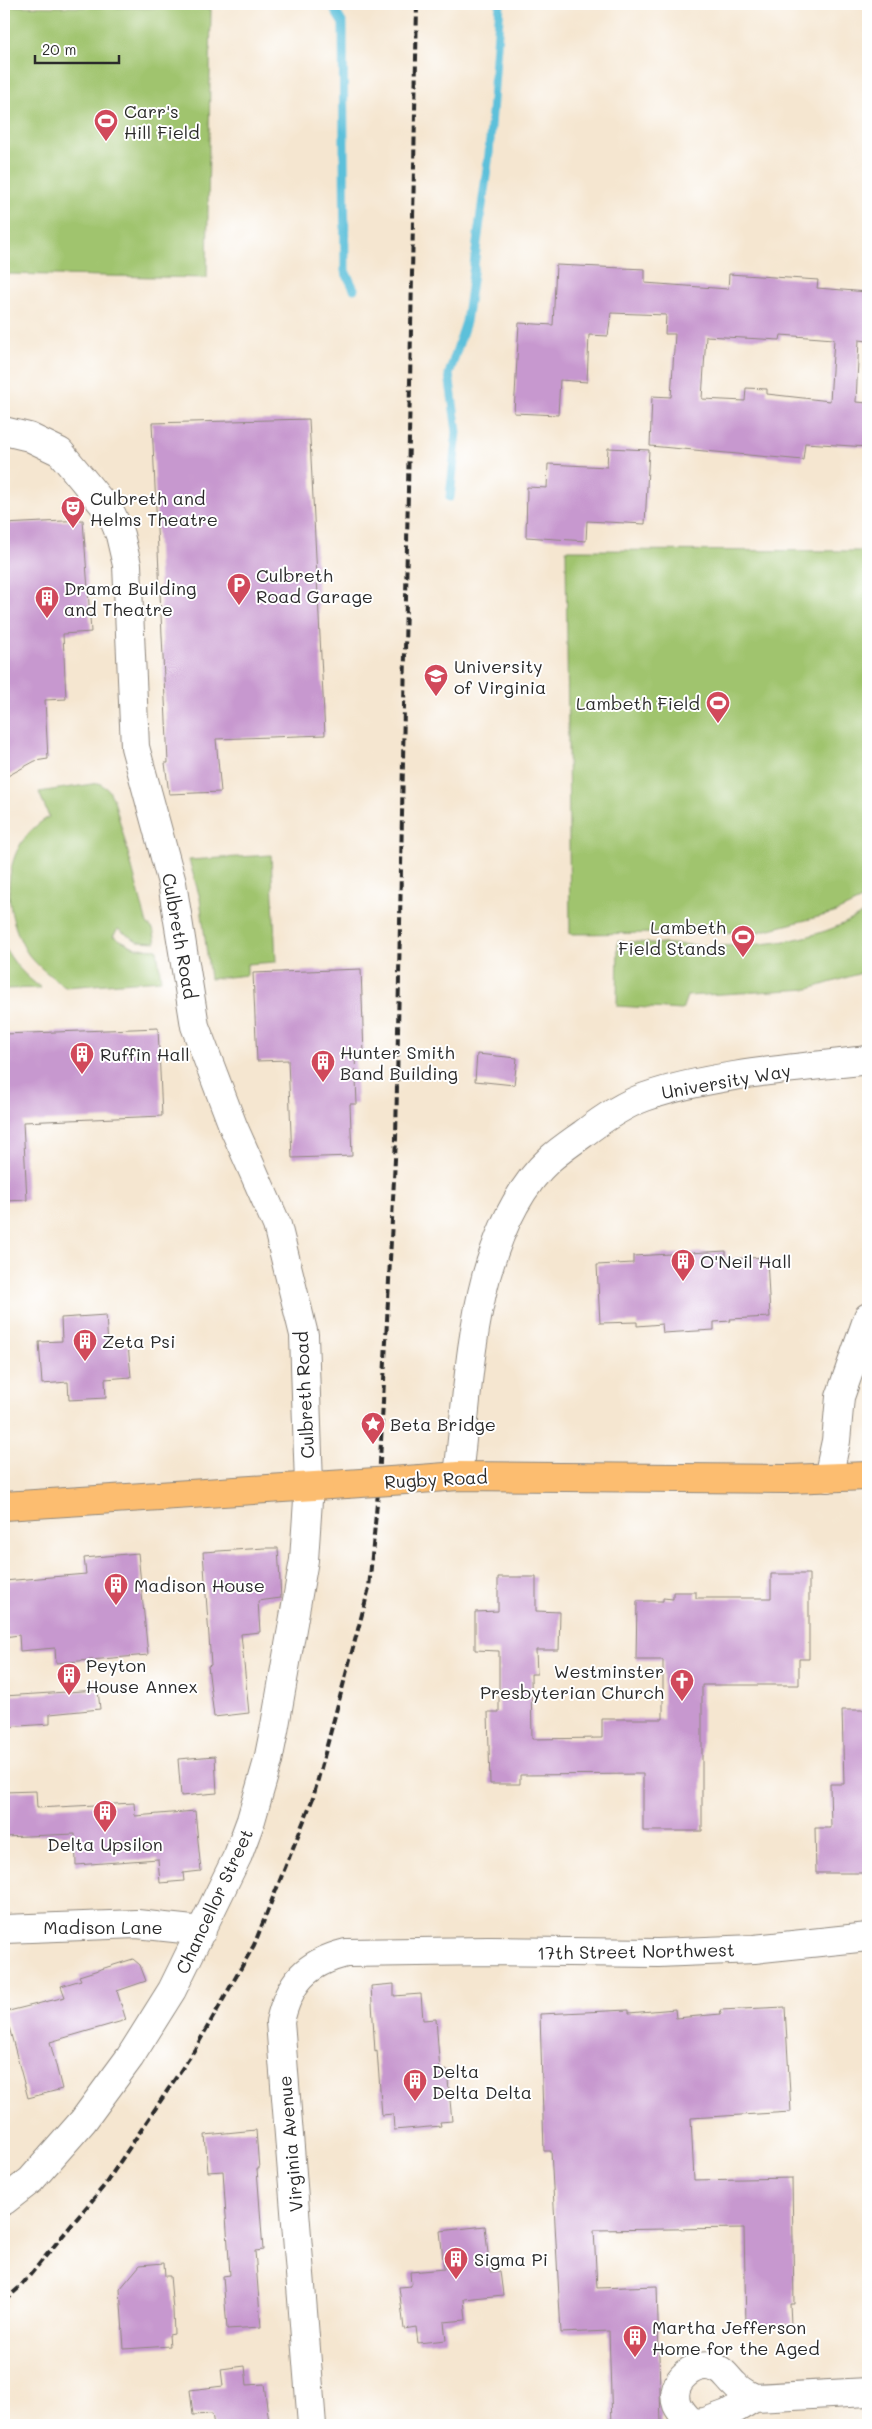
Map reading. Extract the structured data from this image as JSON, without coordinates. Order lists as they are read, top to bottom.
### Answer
{
  "streets": {
    "main road": ["Rugby Road"],
    "street": [
      "Culbreth Road",
      "University Way",
      "Chancellor Street",
      "Madison Lane",
      "17th Street Northwest",
      "Virginia Avenue"
    ]
  },
  "crossings": [
    ["Culbreth Road", "Rugby Road"],
    ["Culbreth Road", "Chancellor Street"],
    ["University Way", "Rugby Road"],
    ["Rugby Road", "Chancellor Street"],
    ["Chancellor Street", "Madison Lane"],
    ["17th Street Northwest", "Virginia Avenue"]
  ],
  "places": {
    "sports": ["Carr's Hill Field", "Lambeth Field", "Lambeth Field Stands"],
    "theatre": ["Culbreth and Helms Theatre"],
    "parking": ["Culbreth Road Garage"],
    "building": [
      "Drama Building and Theatre",
      "Ruffin Hall",
      "Hunter Smith Band Building",
      "O'Neil Hall",
      "Zeta Psi",
      "Madison House",
      "Peyton House Annex",
      "Delta Upsilon",
      "Delta Delta Delta",
      "Sigma Pi",
      "Martha Jefferson Home for the Aged"
    ],
    "school or university": ["University of Virginia"],
    "place": ["Beta Bridge"],
    "church": ["Westminster Presbyterian Church"]
  },
  "scale_bar": "20 m"
}
